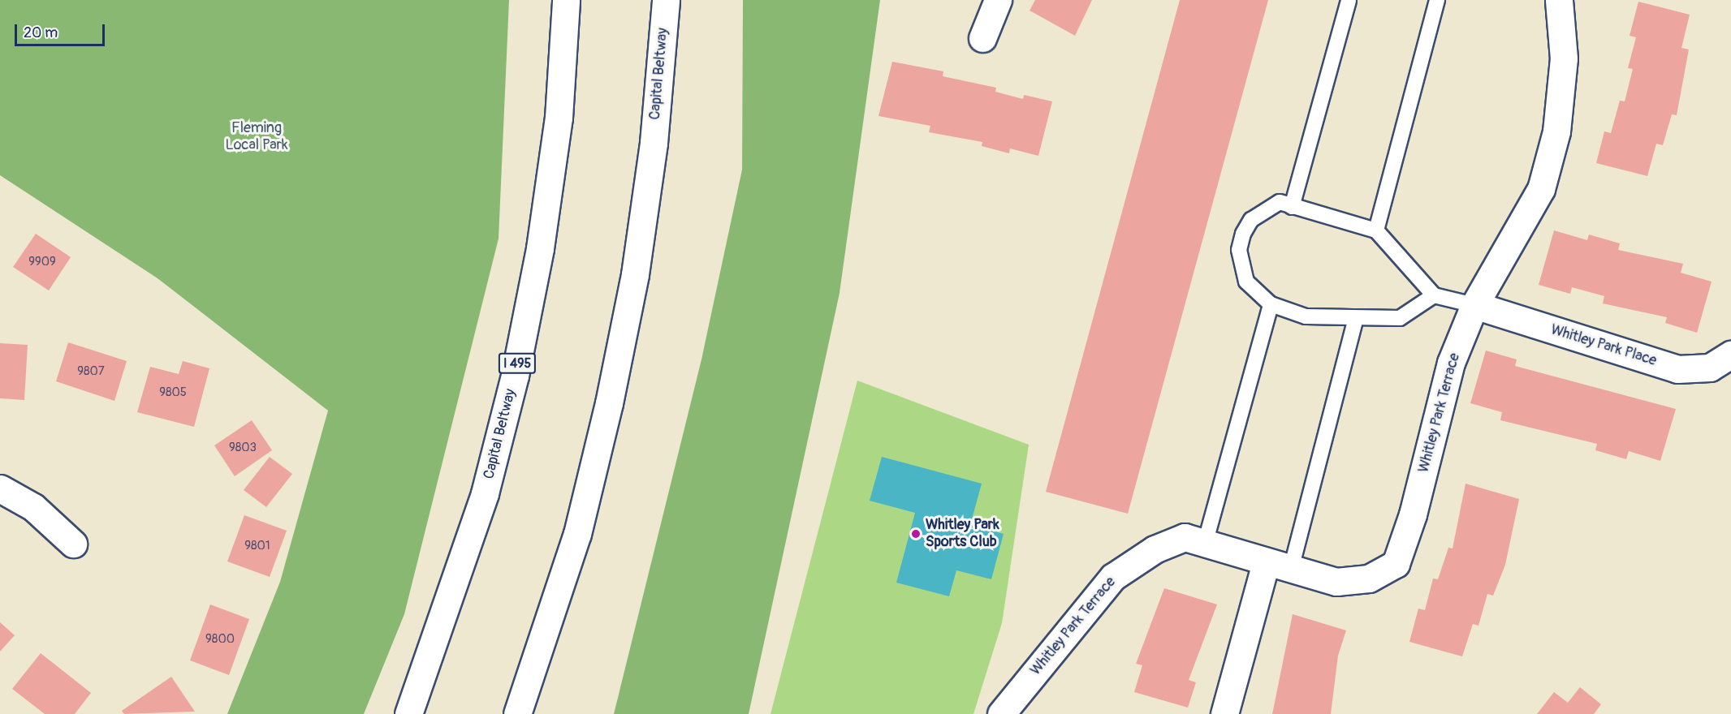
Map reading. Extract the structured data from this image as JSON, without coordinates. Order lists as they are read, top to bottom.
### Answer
{
  "streets": {
    "main road": [
      "Capital Beltway",
      "Whitley Park Place",
      "I 495",
      "Whitley Park Terrace"
    ]
  },
  "crossings": [
    ["Whitley Park Place", "Whitley Park Terrace"]
  ],
  "parks": ["Fleming Local Park"],
  "places": ["Whitley Park Sports Club"],
  "house_numbers": [
    "9909",
    "9807",
    "9805",
    "9803",
    "9801",
    "9800"
  ],
  "scale_bar": "20 m"
}
